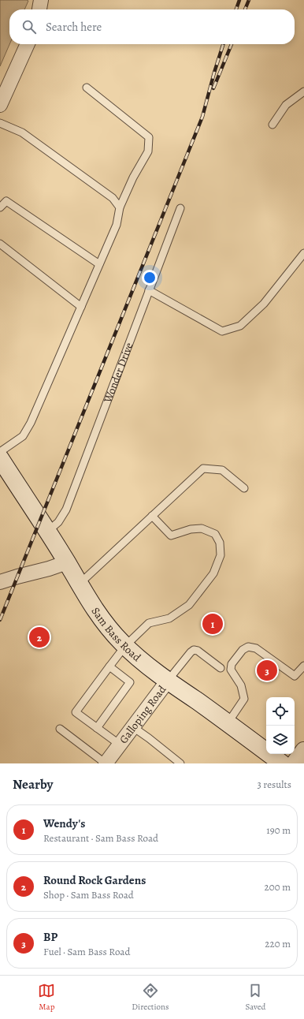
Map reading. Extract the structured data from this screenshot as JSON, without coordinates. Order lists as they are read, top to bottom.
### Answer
{
  "streets": {
    "main road": ["Sam Bass Road"],
    "street": ["Galloping Road"],
    "lane": ["Wonder Drive"]
  },
  "crossings": [
    ["Wonder Drive", "Sam Bass Road"],
    ["Sam Bass Road", "Galloping Road"]
  ],
  "page": {
    "search": "Search here",
    "pins": ["1", "2", "3"],
    "heading": ["Nearby", "3 results"],
    "list": [
      {
        "mark": "1",
        "name": "Wendy's",
        "note": "Restaurant · Sam Bass Road",
        "value": "190 m"
      },
      {
        "mark": "2",
        "name": "Round Rock Gardens",
        "note": "Shop · Sam Bass Road",
        "value": "200 m"
      },
      {
        "mark": "3",
        "name": "BP",
        "note": "Fuel · Sam Bass Road",
        "value": "220 m"
      }
    ],
    "nav": ["Map", "Directions", "Saved"]
  }
}
